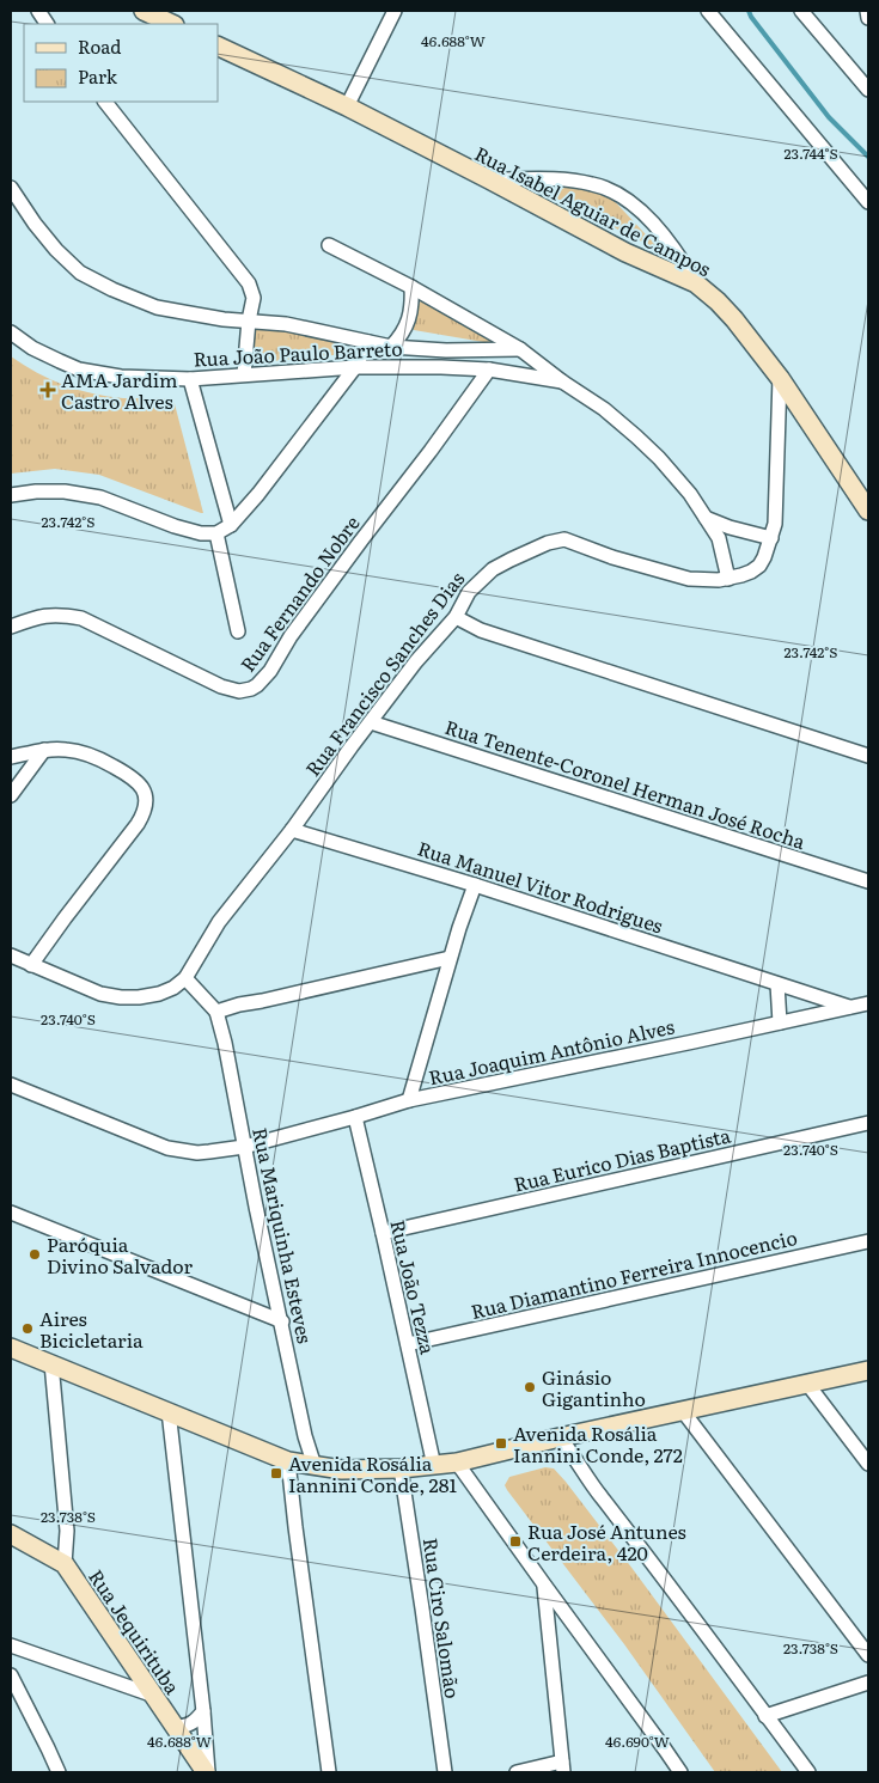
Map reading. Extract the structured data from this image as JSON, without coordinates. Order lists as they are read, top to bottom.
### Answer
{
  "streets": {
    "street": [
      "Rua Isabel Aguiar de Campos",
      "Rua João Paulo Barreto",
      "Rua Fernando Nobre",
      "Rua Francisco Sanches Dias",
      "Rua Tenente-Coronel Herman José Rocha",
      "Rua Manuel Vitor Rodrigues",
      "Rua Joaquim Antônio Alves",
      "Rua Eurico Dias Baptista",
      "Rua Mariquinha Esteves",
      "Rua Diamantino Ferreira Innocencio",
      "Rua João Tezza",
      "Rua Ciro Salomão",
      "Rua Jequirituba"
    ]
  },
  "crossings": [
    ["Rua Isabel Aguiar de Campos", "Rua Francisco Sanches Dias"],
    ["Rua João Paulo Barreto", "Rua Fernando Nobre"],
    ["Rua Francisco Sanches Dias", "Rua Tenente-Coronel Herman José Rocha"],
    ["Rua Francisco Sanches Dias", "Rua Manuel Vitor Rodrigues"],
    ["Rua Manuel Vitor Rodrigues", "Rua Joaquim Antônio Alves"],
    ["Rua Joaquim Antônio Alves", "Rua Mariquinha Esteves"],
    ["Rua Joaquim Antônio Alves", "Rua João Tezza"],
    ["Rua Eurico Dias Baptista", "Rua João Tezza"],
    ["Rua Diamantino Ferreira Innocencio", "Rua João Tezza"]
  ],
  "places": {
    "health": ["AMA Jardim Castro Alves"],
    "other": ["Paróquia Divino Salvador", "Aires Bicicletaria", "Ginásio Gigantinho"],
    "transit": ["Avenida Rosália Iannini Conde, 272", "Avenida Rosália Iannini Conde, 281", "Rua José Antunes Cerdeira, 420"]
  },
  "legend": ["Road", "Park"],
  "coordinates": [
    "46.688°W",
    "23.744°S",
    "23.742°S",
    "23.740°S",
    "23.738°S",
    "46.690°W"
  ]
}
